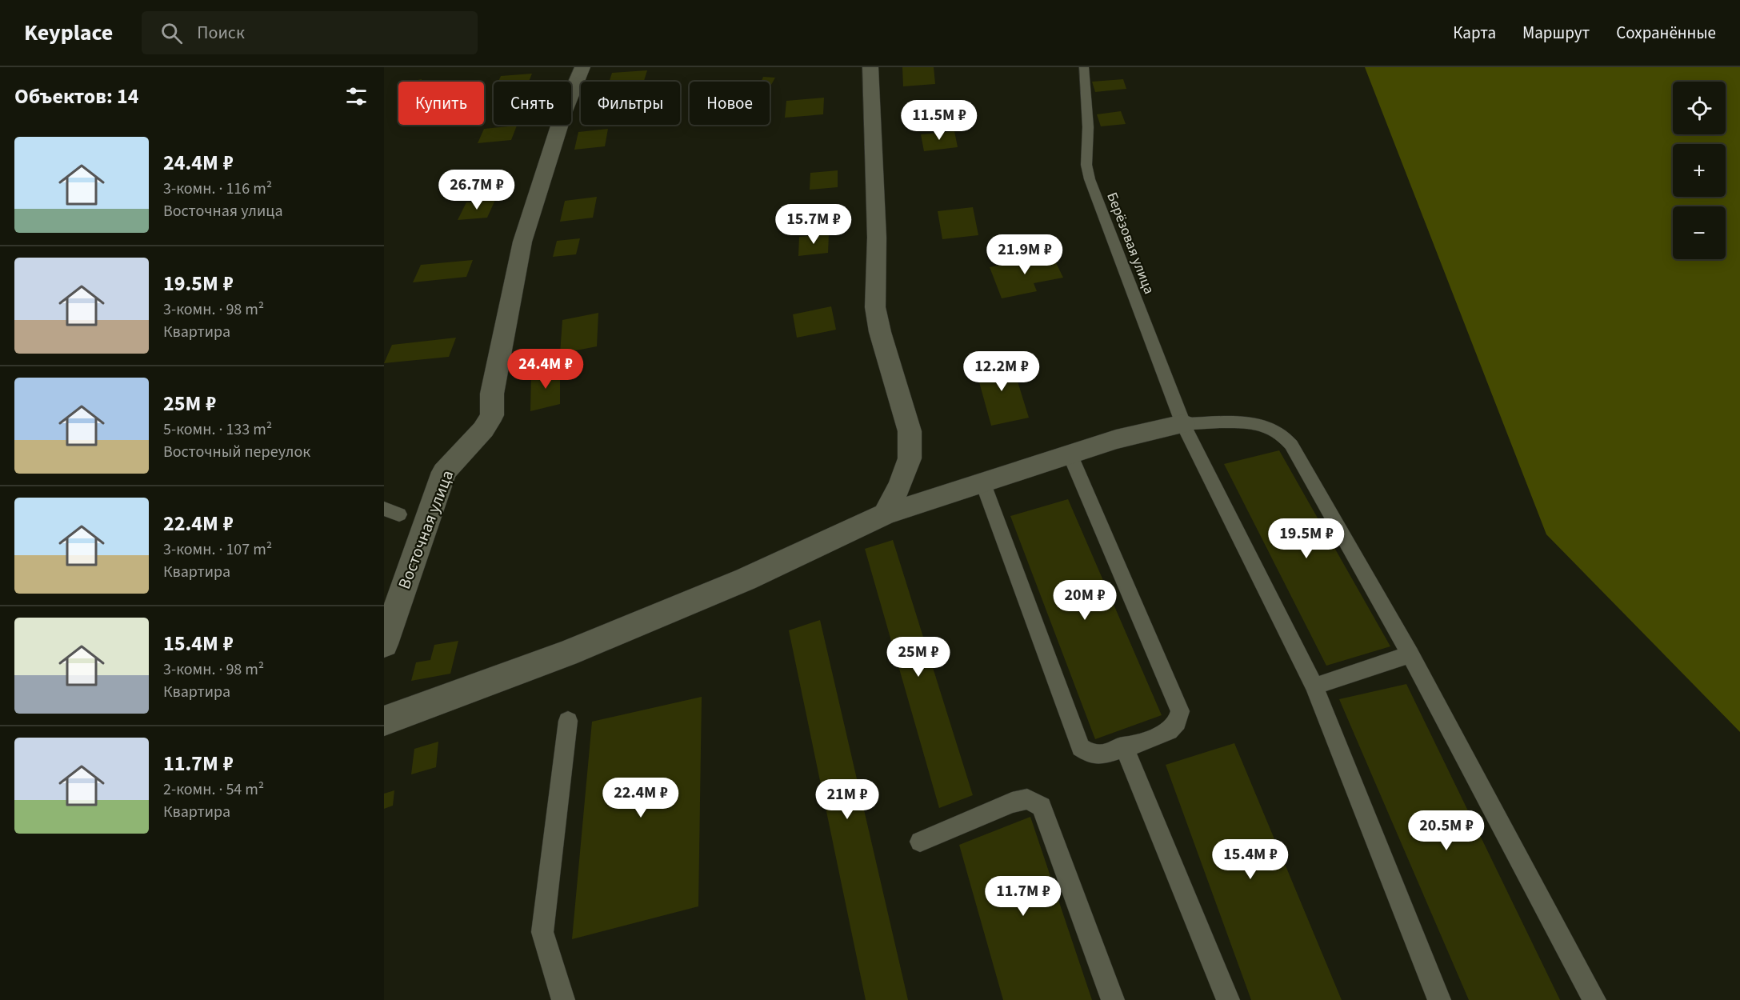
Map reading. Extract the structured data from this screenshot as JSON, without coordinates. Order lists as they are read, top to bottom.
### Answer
{
  "streets": {
    "street": ["Восточная улица"],
    "lane": ["Берёзовая улица"]
  },
  "page": {
    "header": "Keyplace",
    "search": "Поиск",
    "nav": ["Карта", "Маршрут", "Сохранённые"],
    "heading": "Объектов: 14",
    "map_buttons": ["+", "−"],
    "chip": [
      "Купить",
      "Снять",
      "Фильтры",
      "Новое"
    ],
    "price": [
      "11.5M ₽",
      "26.7M ₽",
      "15.7M ₽",
      "21.9M ₽",
      "24.4M ₽",
      "12.2M ₽",
      "19.5M ₽",
      "20M ₽",
      "25M ₽",
      "22.4M ₽",
      "21M ₽",
      "20.5M ₽",
      "15.4M ₽",
      "11.7M ₽"
    ],
    "list": [
      {
        "name": "24.4M ₽",
        "note": "3-комн. · 116 m² · Восточная улица"
      },
      {
        "name": "19.5M ₽",
        "note": "3-комн. · 98 m² · Квартира"
      },
      {
        "name": "25M ₽",
        "note": "5-комн. · 133 m² · Восточный переулок"
      },
      {
        "name": "22.4M ₽",
        "note": "3-комн. · 107 m² · Квартира"
      },
      {
        "name": "15.4M ₽",
        "note": "3-комн. · 98 m² · Квартира"
      },
      {
        "name": "11.7M ₽",
        "note": "2-комн. · 54 m² · Квартира"
      }
    ]
  }
}
